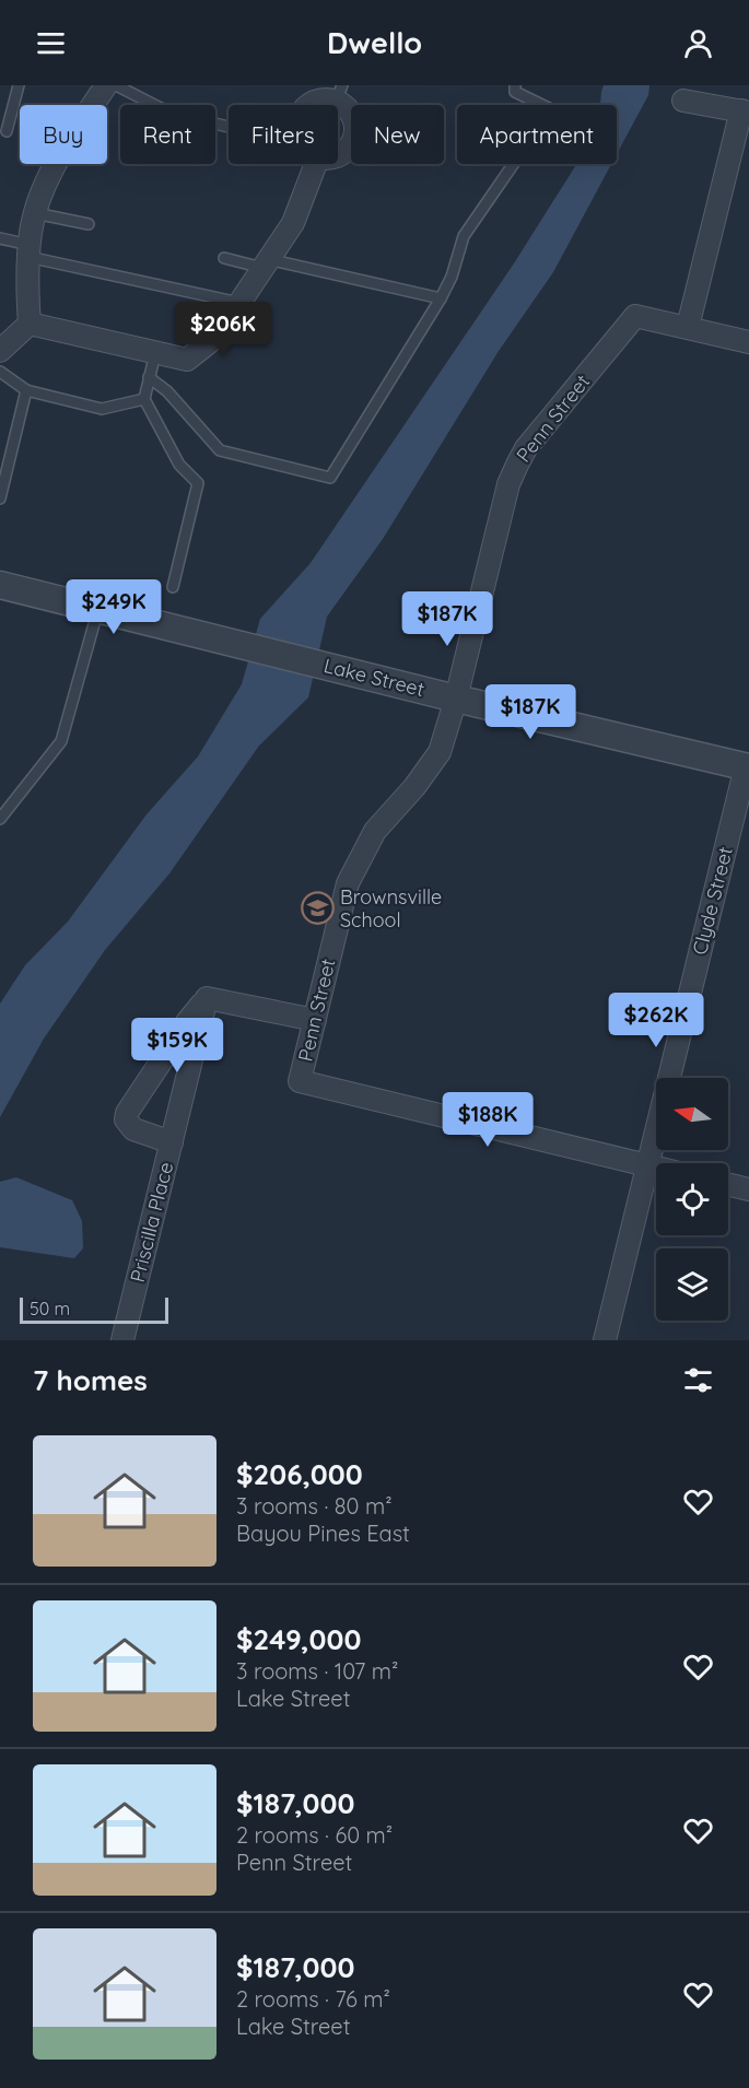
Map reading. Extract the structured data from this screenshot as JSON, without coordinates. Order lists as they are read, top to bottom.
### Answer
{
  "streets": {
    "street": [
      "Penn Street",
      "Lake Street",
      "Clyde Street",
      "Priscilla Place"
    ]
  },
  "crossings": [
    ["Penn Street", "Lake Street"],
    ["Penn Street", "Clyde Street"],
    ["Lake Street", "Clyde Street"]
  ],
  "places": {
    "school or university": ["Brownsville School"]
  },
  "scale_bar": "50 m",
  "north": "left",
  "page": {
    "header": "Dwello",
    "chip": [
      "Buy",
      "Rent",
      "Filters",
      "New",
      "Apartment"
    ],
    "price": [
      "$206K",
      "$249K",
      "$187K",
      "$187K",
      "$262K",
      "$159K",
      "$188K"
    ],
    "scale": "50 m",
    "heading": "7 homes",
    "list": [
      {
        "name": "$206,000",
        "note": "3 rooms · 80 m² · Bayou Pines East"
      },
      {
        "name": "$249,000",
        "note": "3 rooms · 107 m² · Lake Street"
      },
      {
        "name": "$187,000",
        "note": "2 rooms · 60 m² · Penn Street"
      },
      {
        "name": "$187,000",
        "note": "2 rooms · 76 m² · Lake Street"
      }
    ]
  }
}
